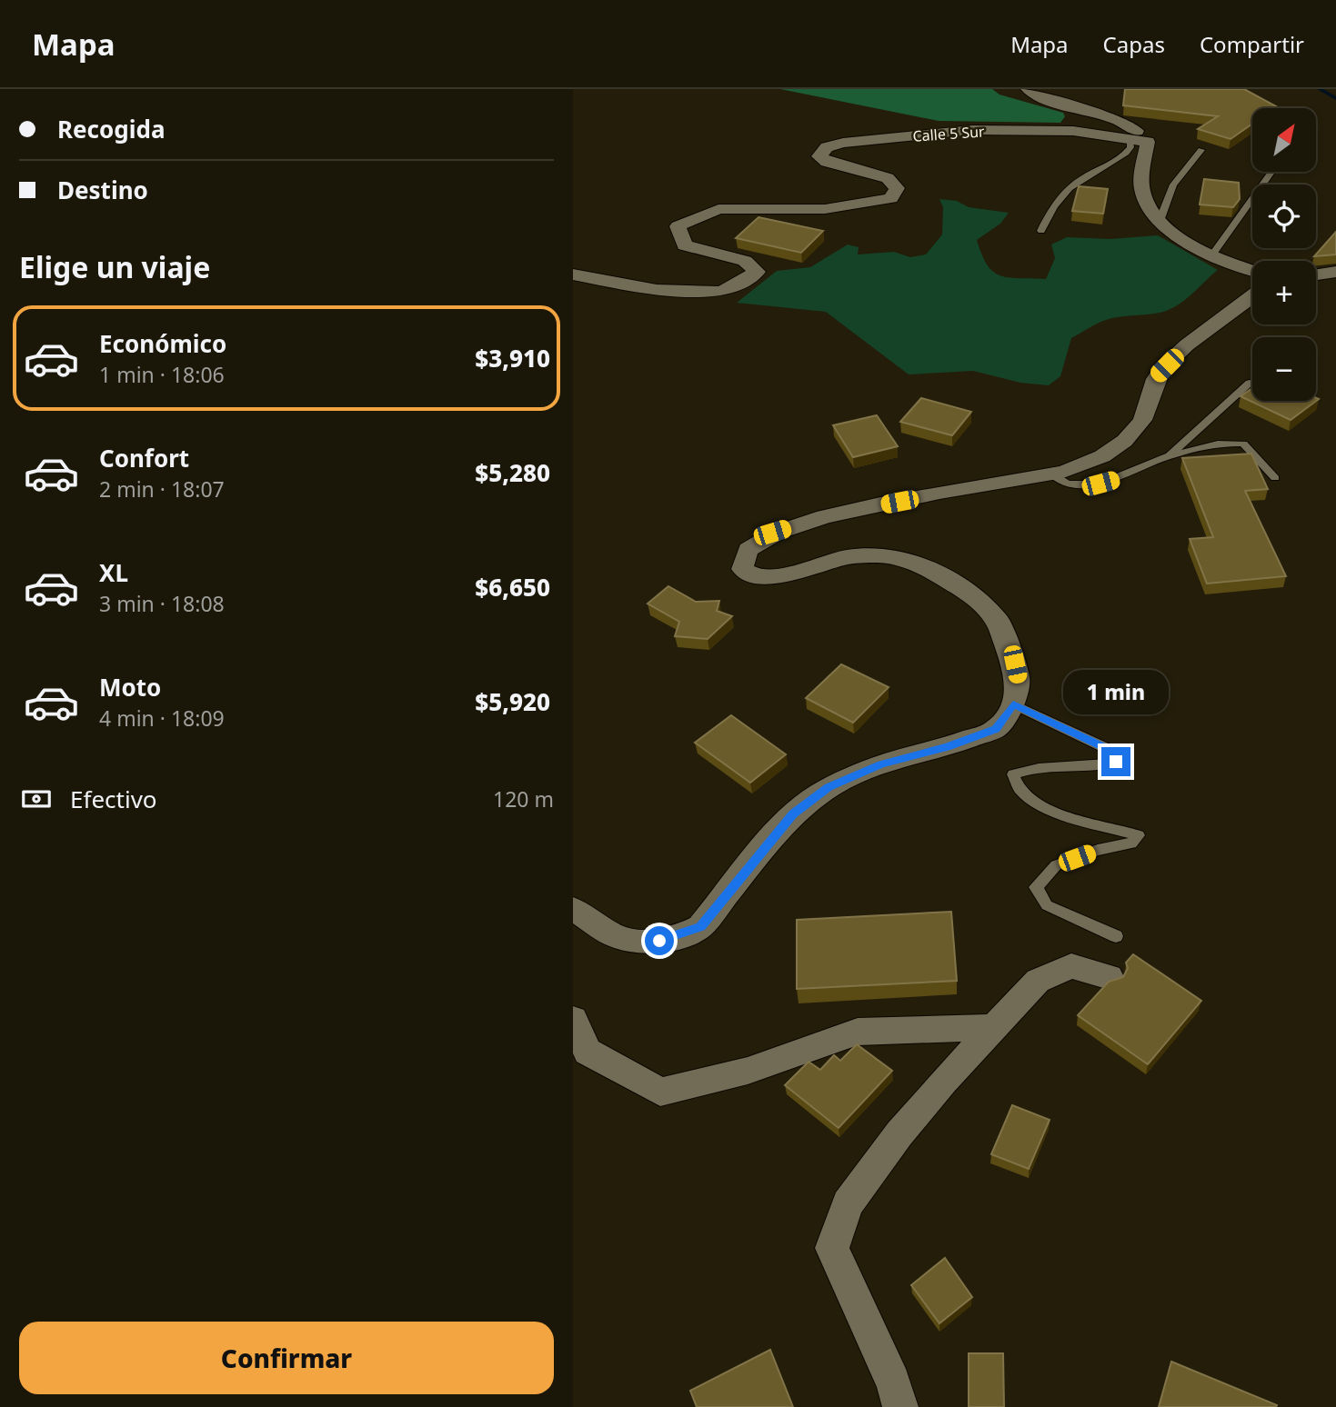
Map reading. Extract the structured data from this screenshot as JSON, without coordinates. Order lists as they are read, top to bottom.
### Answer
{
  "streets": {
    "street": ["Calle 5 Sur"]
  },
  "north": "top right",
  "page": {
    "header": "Mapa",
    "nav": ["Mapa", "Capas", "Compartir"],
    "banner": ["Recogida", "Destino"],
    "map_buttons": ["+", "−"],
    "heading": "Elige un viaje",
    "list": [
      {
        "name": "Económico",
        "note": "1 min · 18:06",
        "value": "$3,910"
      },
      {
        "name": "Confort",
        "note": "2 min · 18:07",
        "value": "$5,280"
      },
      {
        "name": "XL",
        "note": "3 min · 18:08",
        "value": "$6,650"
      },
      {
        "name": "Moto",
        "note": "4 min · 18:09",
        "value": "$5,920"
      }
    ],
    "bubble": "1 min",
    "pay": ["Efectivo", "120 m"],
    "buttons": "Confirmar"
  }
}
